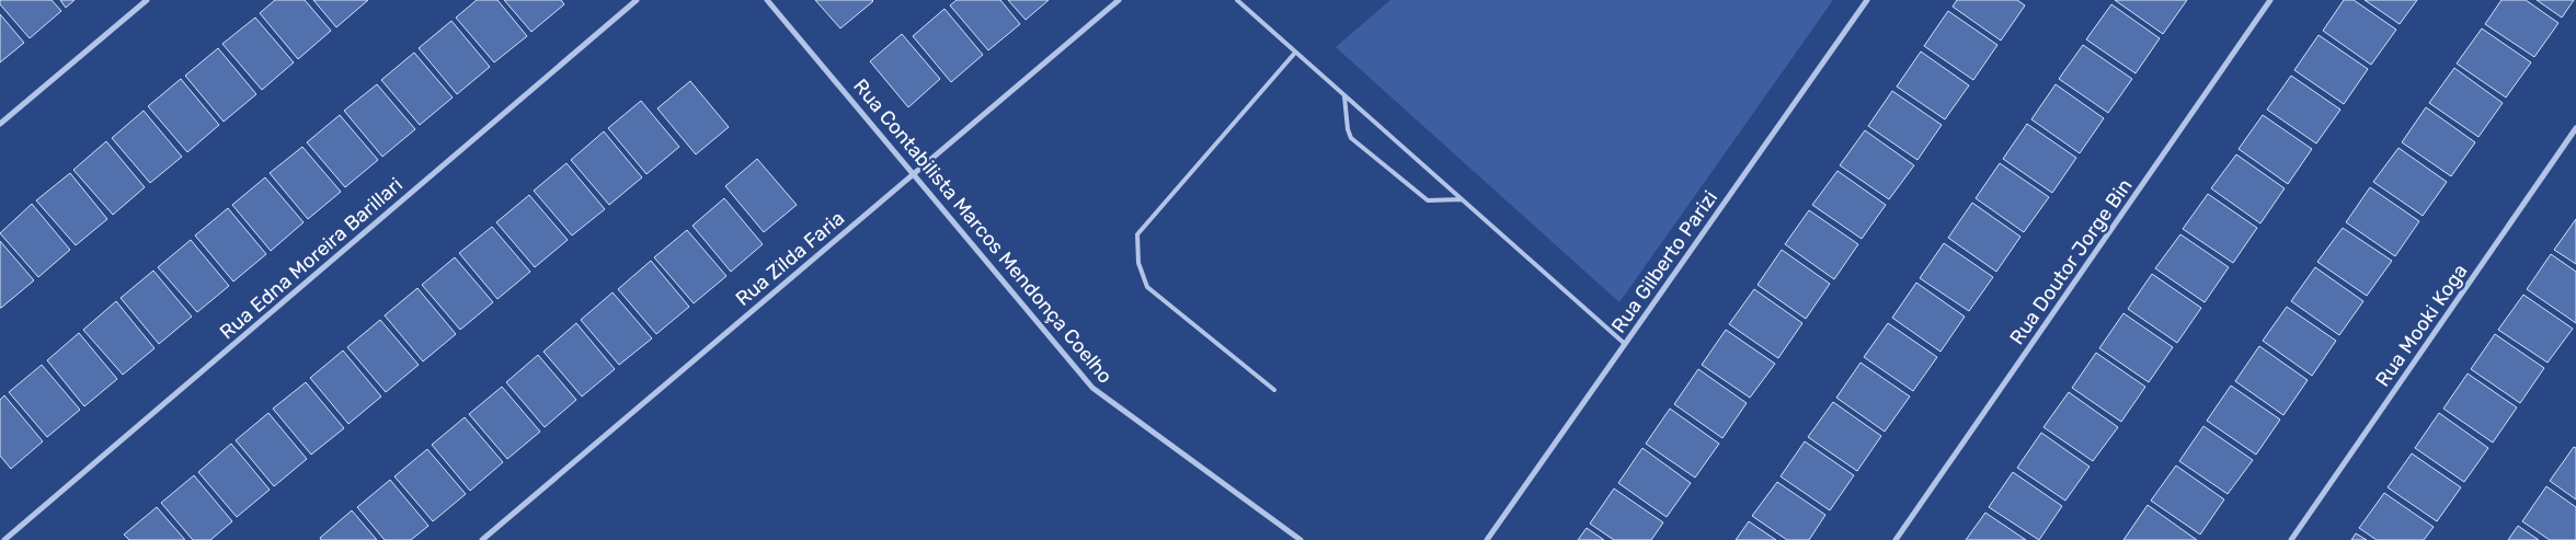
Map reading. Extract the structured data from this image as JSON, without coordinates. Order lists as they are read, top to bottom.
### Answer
{
  "streets": {
    "street": [
      "Rua Contabilista Marcos Mendonça Coelho",
      "Rua Edna Moreira Barillari",
      "Rua Zilda Faria",
      "Rua Gilberto Parizi",
      "Rua Doutor Jorge Bin",
      "Rua Mooki Koga"
    ]
  },
  "crossings": [
    ["Rua Contabilista Marcos Mendonça Coelho", "Rua Zilda Faria"]
  ]
}
